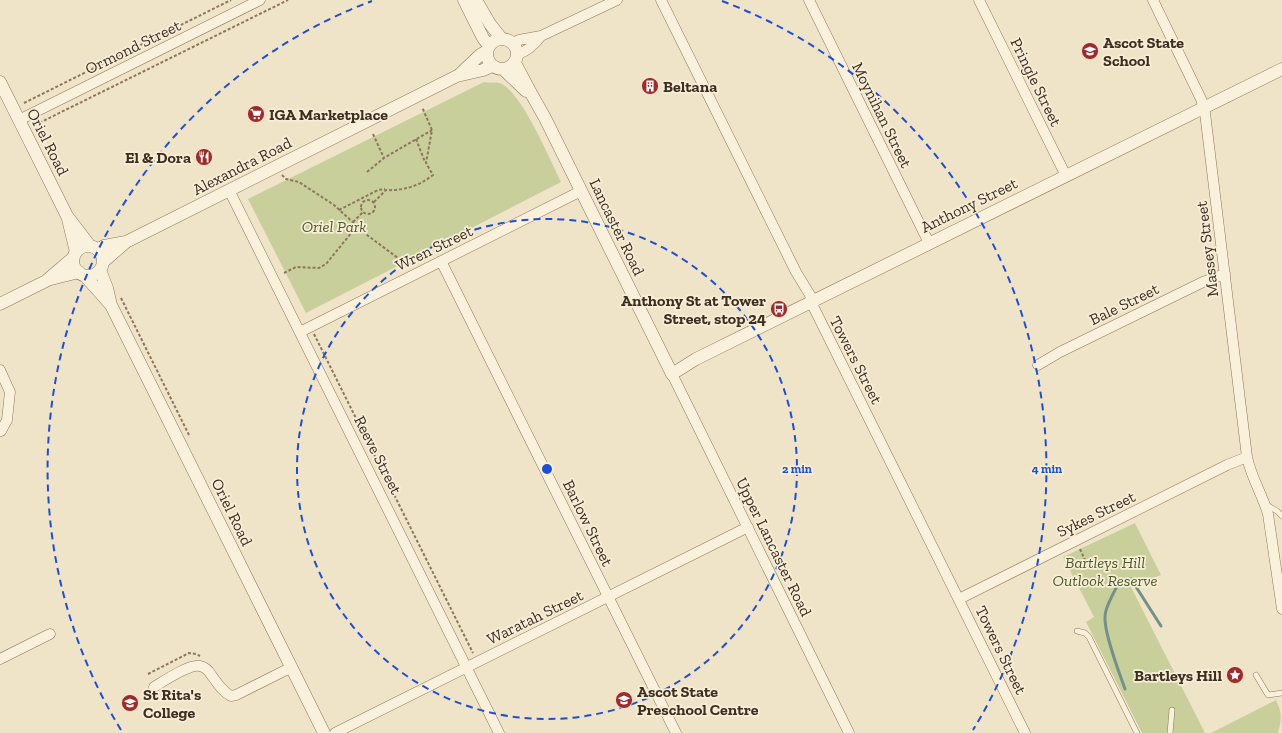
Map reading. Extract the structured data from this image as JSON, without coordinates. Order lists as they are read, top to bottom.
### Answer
{
  "streets": {
    "street": [
      "Ormond Street",
      "Pringle Street",
      "Moynihan Street",
      "Oriel Road",
      "Alexandra Road",
      "Anthony Street",
      "Lancaster Road",
      "Wren Street",
      "Massey Street",
      "Bale Street",
      "Towers Street",
      "Reeve Street",
      "Sykes Street",
      "Barlow Street",
      "Upper Lancaster Road",
      "Waratah Street"
    ]
  },
  "crossings": [
    ["Ormond Street", "Oriel Road"],
    ["Pringle Street", "Anthony Street"],
    ["Moynihan Street", "Anthony Street"],
    ["Oriel Road", "Alexandra Road"],
    ["Alexandra Road", "Lancaster Road"],
    ["Alexandra Road", "Reeve Street"],
    ["Anthony Street", "Lancaster Road"],
    ["Anthony Street", "Massey Street"],
    ["Anthony Street", "Towers Street"],
    ["Anthony Street", "Upper Lancaster Road"],
    ["Lancaster Road", "Wren Street"],
    ["Lancaster Road", "Upper Lancaster Road"],
    ["Wren Street", "Reeve Street"],
    ["Wren Street", "Barlow Street"],
    ["Massey Street", "Bale Street"],
    ["Massey Street", "Sykes Street"],
    ["Towers Street", "Sykes Street"],
    ["Reeve Street", "Waratah Street"],
    ["Barlow Street", "Waratah Street"],
    ["Upper Lancaster Road", "Waratah Street"]
  ],
  "parks": ["Oriel Park", "Bartleys Hill Outlook Reserve"],
  "places": {
    "school or university": ["Ascot State School", "Ascot State Preschool Centre", "St Rita's College"],
    "building": ["Beltana"],
    "supermarket": ["IGA Marketplace"],
    "restaurant": ["El & Dora"],
    "bus stop": ["Anthony St at Tower Street, stop 24"],
    "place": ["Bartleys Hill"]
  },
  "rings": ["2 min", "4 min"]
}
